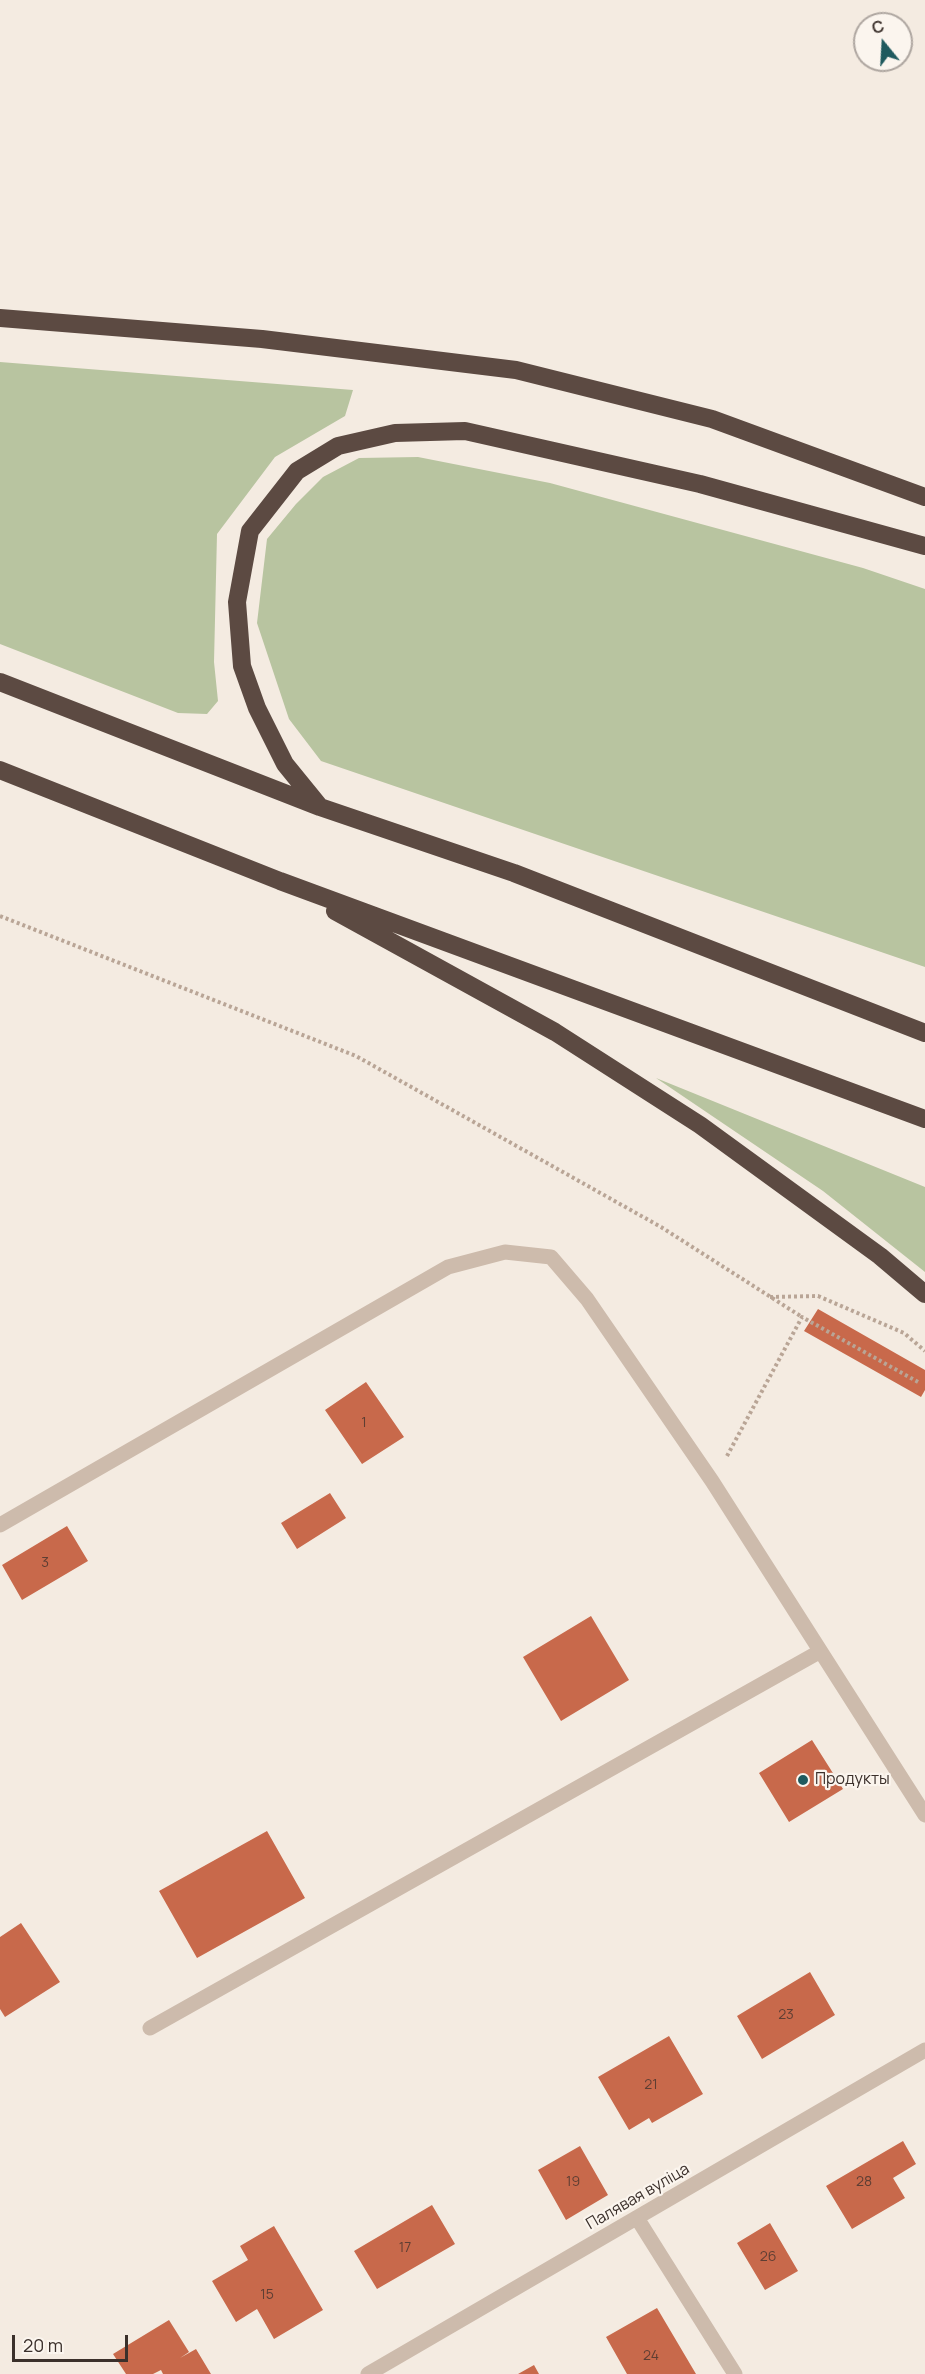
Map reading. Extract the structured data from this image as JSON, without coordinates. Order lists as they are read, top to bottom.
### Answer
{
  "streets": {
    "street": ["Палявая вуліца"]
  },
  "places": ["Продукты"],
  "house_numbers": [
    "1",
    "3",
    "23",
    "21",
    "19",
    "28",
    "17",
    "26",
    "15",
    "24"
  ],
  "scale_bar": "20 m",
  "north": "top"
}
